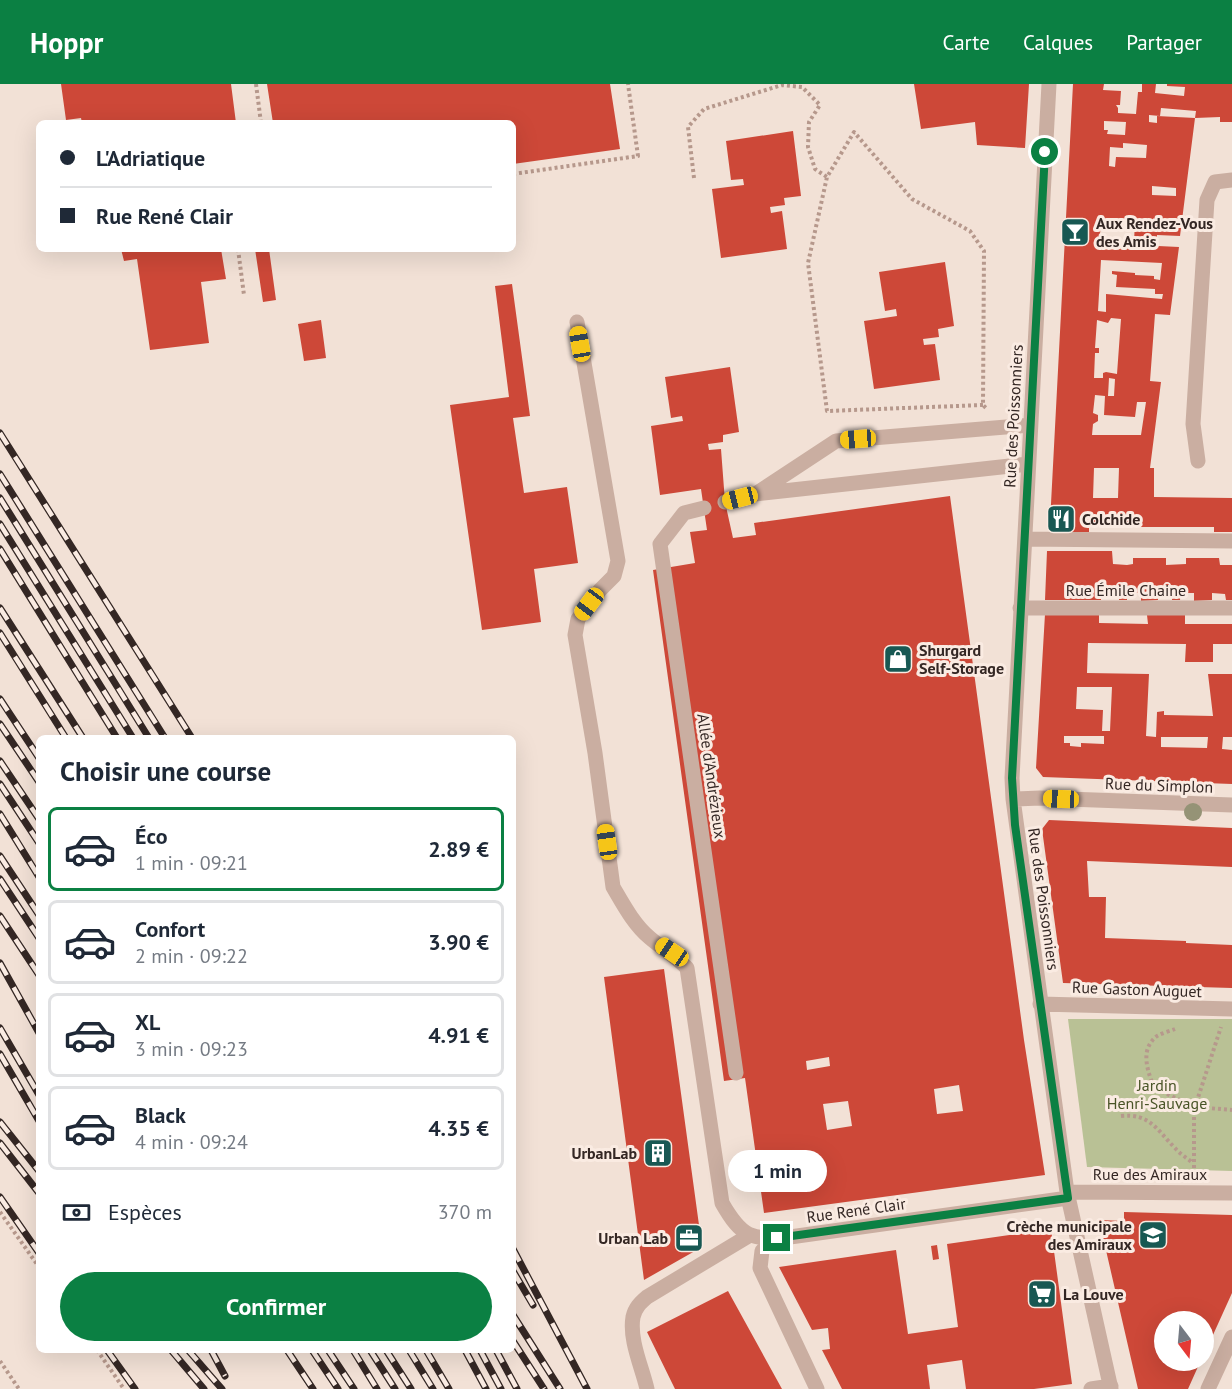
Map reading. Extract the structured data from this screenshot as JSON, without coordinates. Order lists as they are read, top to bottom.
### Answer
{
  "streets": {
    "street": [
      "Rue des Poissonniers",
      "Rue Émile Chaine",
      "Allée d'Andrézieux",
      "Rue du Simplon",
      "Rue Gaston Auguet",
      "Rue des Amiraux",
      "Rue René Clair"
    ]
  },
  "crossings": [
    ["Rue des Poissonniers", "Rue Émile Chaine"],
    ["Rue des Poissonniers", "Rue du Simplon"],
    ["Rue des Poissonniers", "Rue Gaston Auguet"],
    ["Rue des Poissonniers", "Rue des Amiraux"],
    ["Rue des Poissonniers", "Rue René Clair"],
    ["Rue des Amiraux", "Rue René Clair"]
  ],
  "parks": ["Jardin Henri-Sauvage"],
  "places": {
    "bar": ["Aux Rendez-Vous des Amis"],
    "restaurant": ["Colchide"],
    "shop": ["Shurgard Self-Storage"],
    "building": ["UrbanLab"],
    "school or university": ["Crèche municipale des Amiraux"],
    "office": ["Urban Lab"],
    "supermarket": ["La Louve"]
  },
  "north": "bottom",
  "page": {
    "header": "Hoppr",
    "nav": ["Carte", "Calques", "Partager"],
    "banner": ["L'Adriatique", "Rue René Clair"],
    "heading": "Choisir une course",
    "list": [
      {
        "name": "Éco",
        "note": "1 min · 09:21",
        "value": "2.89 €"
      },
      {
        "name": "Confort",
        "note": "2 min · 09:22",
        "value": "3.90 €"
      },
      {
        "name": "XL",
        "note": "3 min · 09:23",
        "value": "4.91 €"
      },
      {
        "name": "Black",
        "note": "4 min · 09:24",
        "value": "4.35 €"
      }
    ],
    "bubble": "1 min",
    "pay": ["Espèces", "370 m"],
    "buttons": "Confirmer"
  }
}
